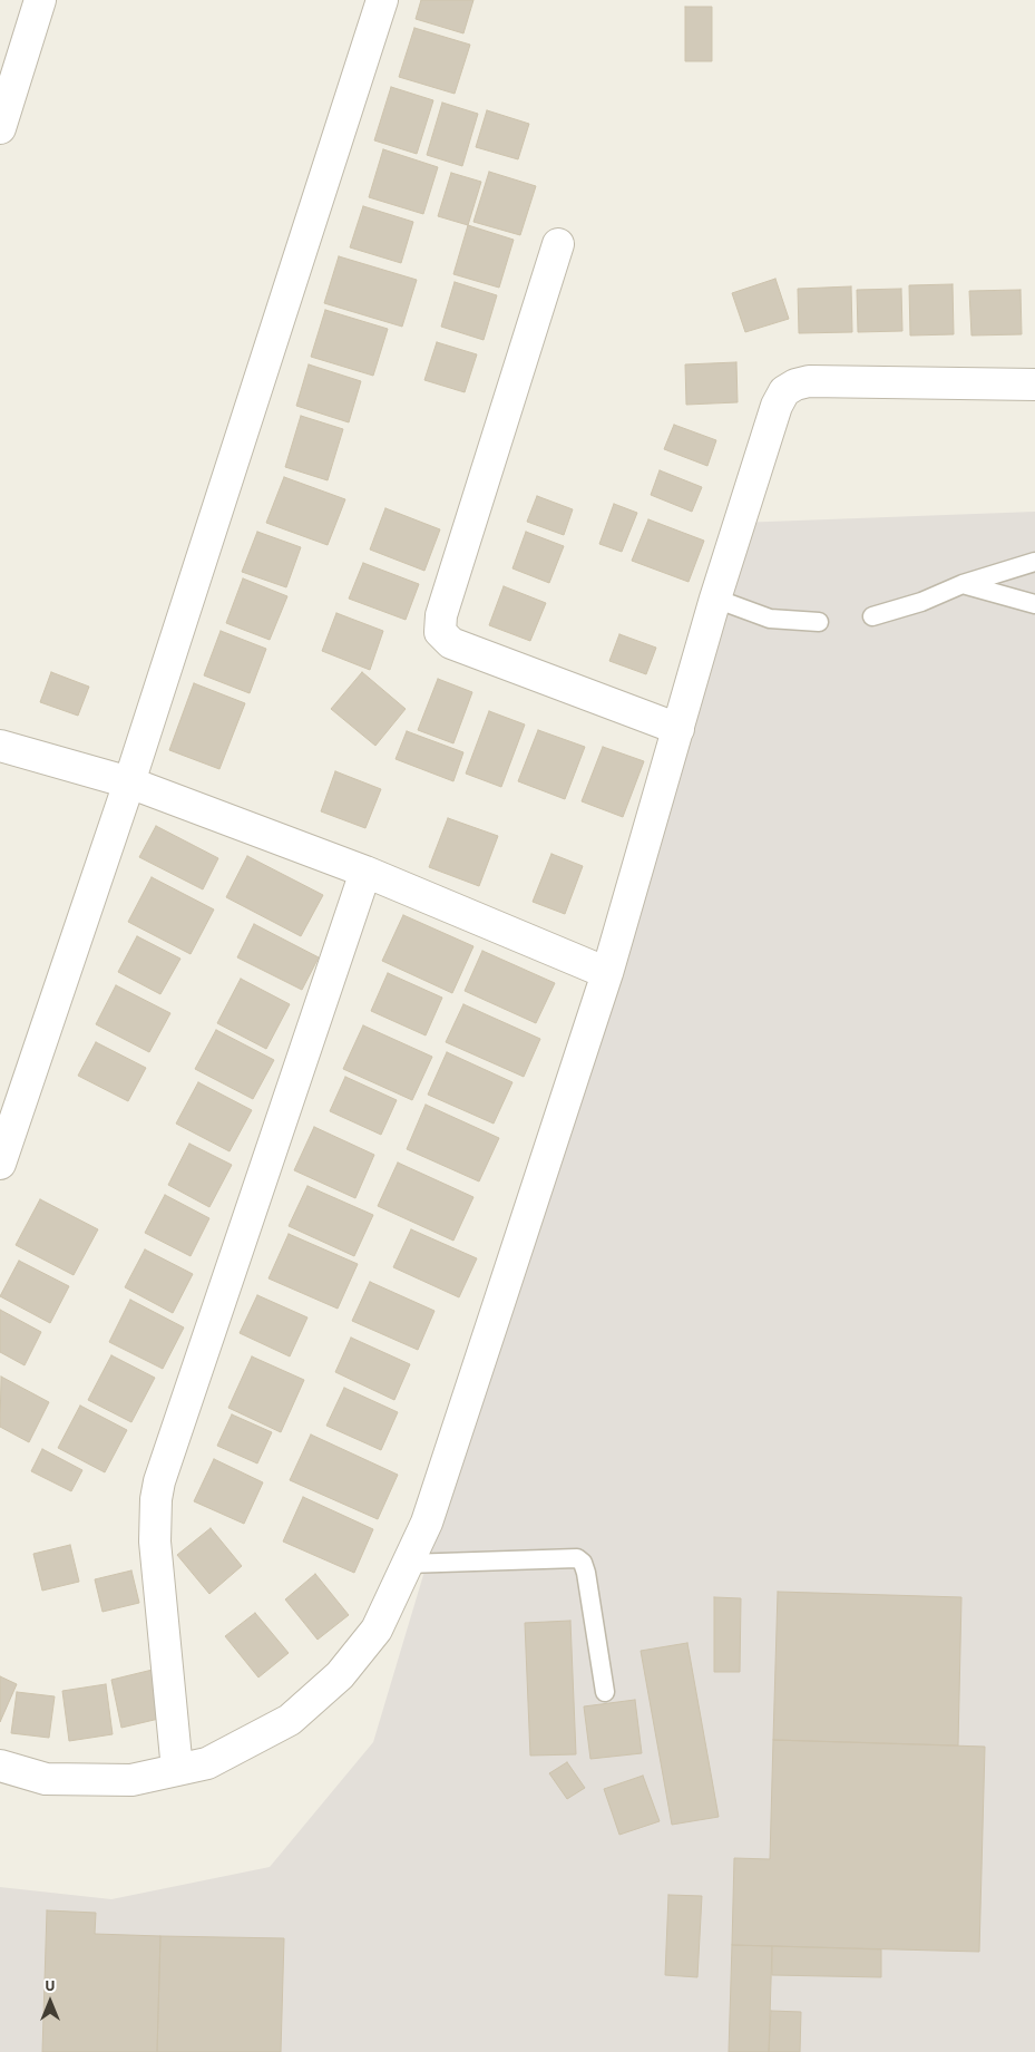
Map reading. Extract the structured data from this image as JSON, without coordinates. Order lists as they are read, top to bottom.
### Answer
{
  "north": "top"
}
